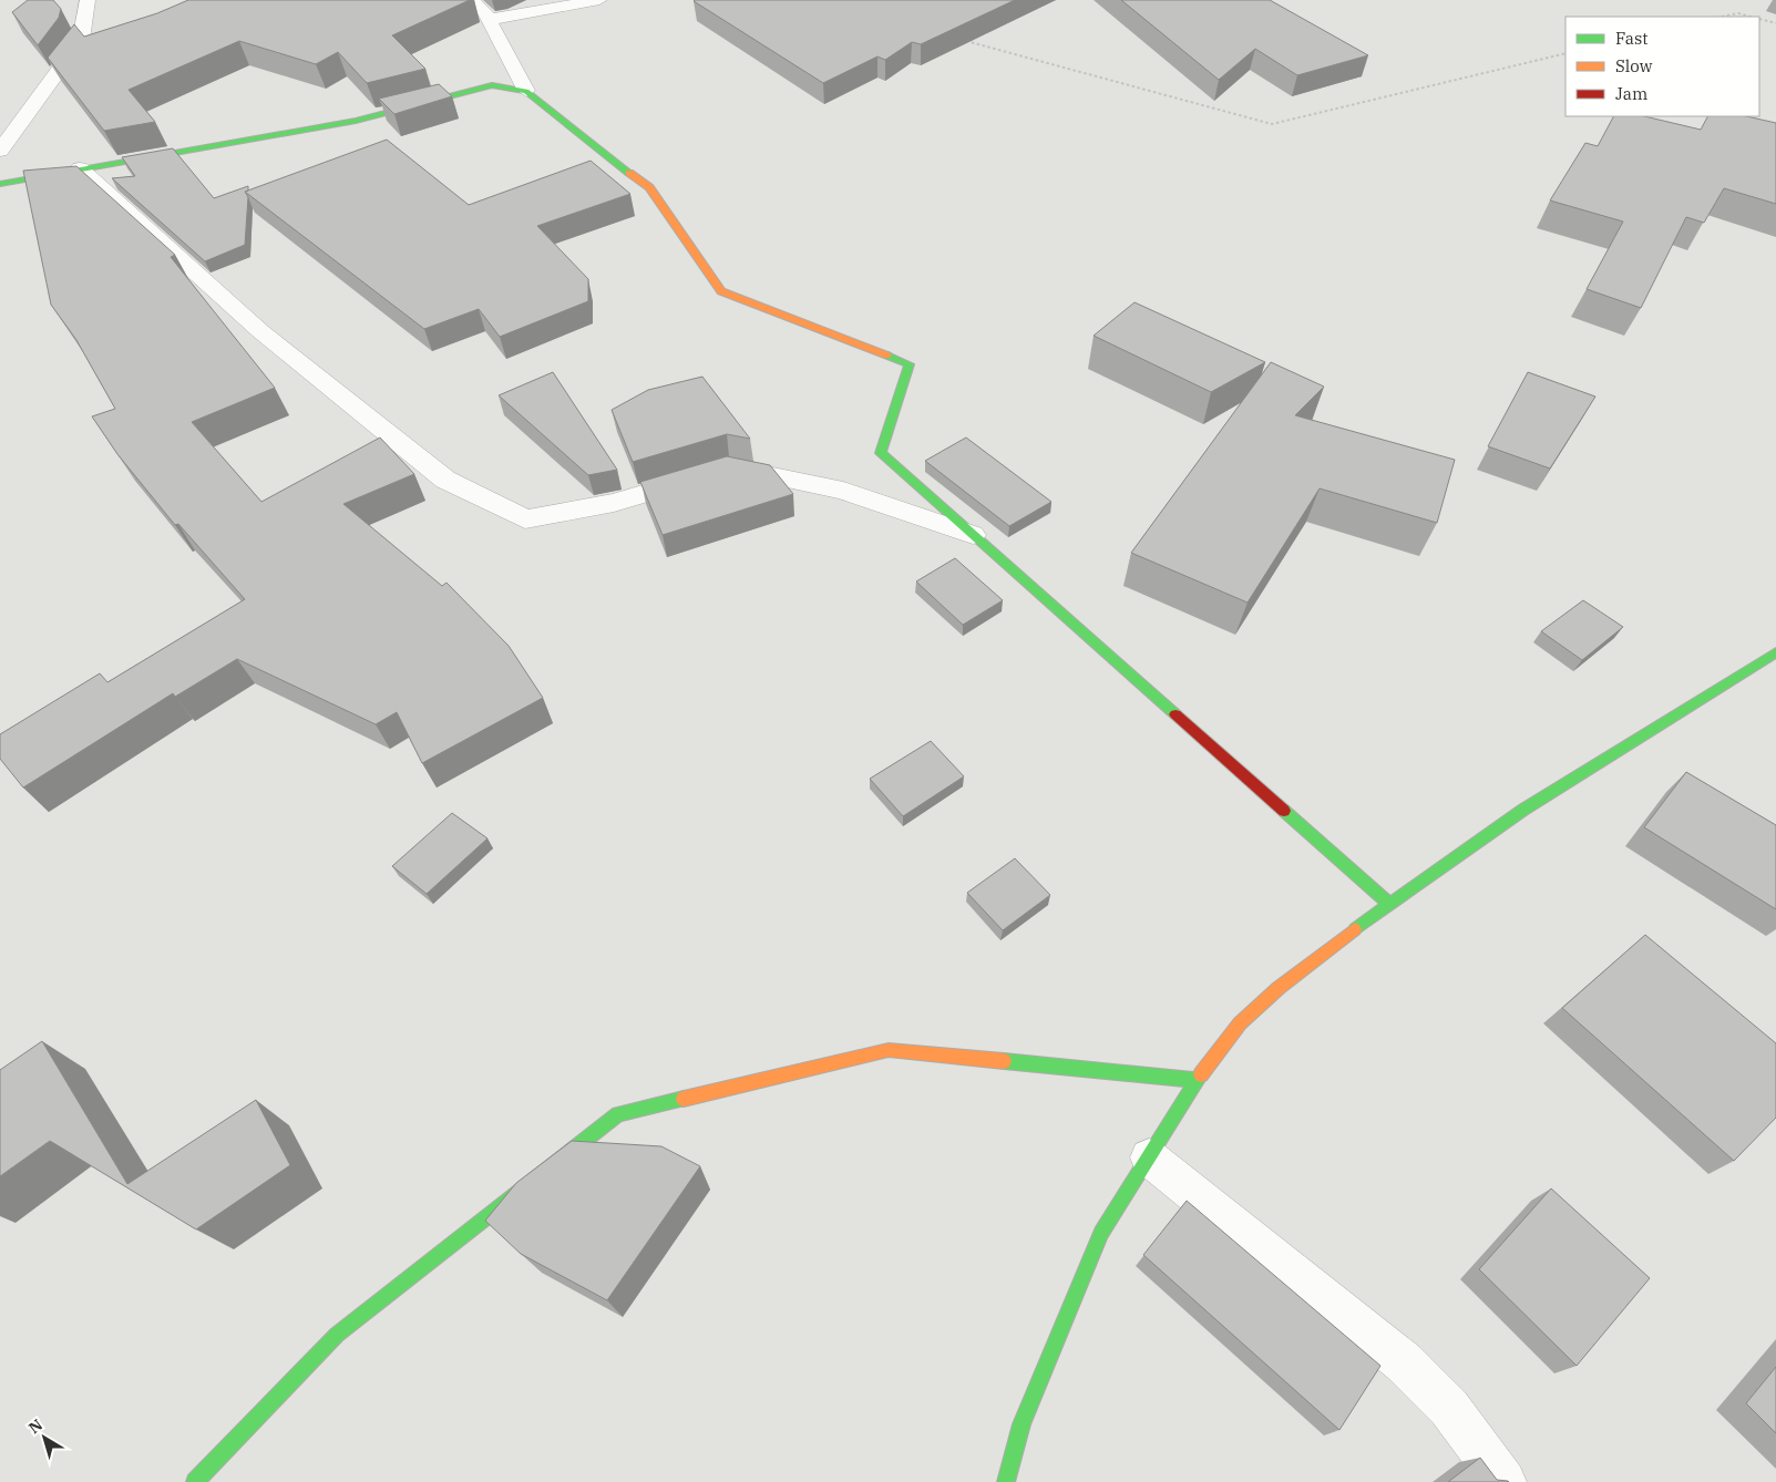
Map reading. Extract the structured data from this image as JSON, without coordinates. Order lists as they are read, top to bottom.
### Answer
{
  "legend": ["Fast", "Slow", "Jam"],
  "north": "top left"
}
